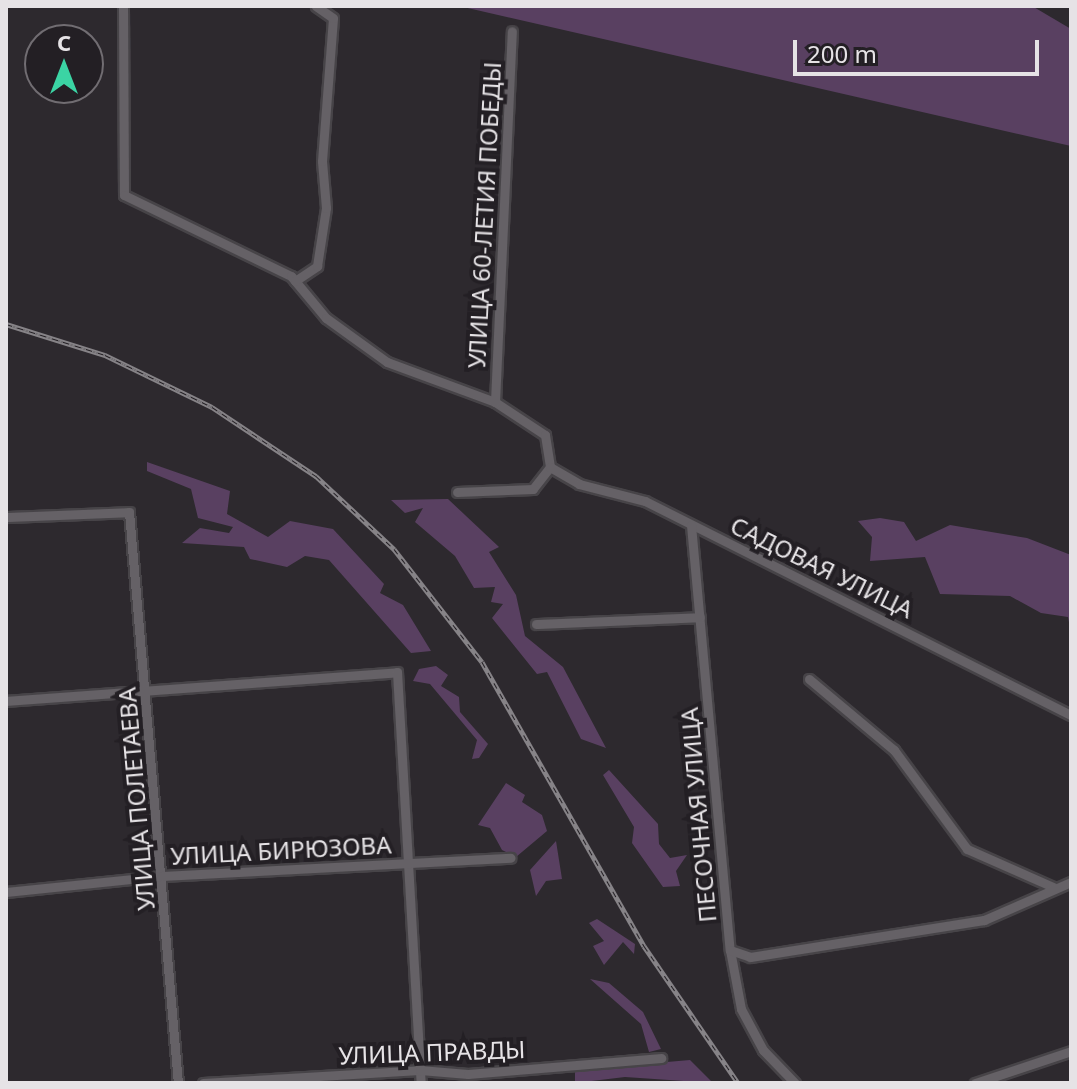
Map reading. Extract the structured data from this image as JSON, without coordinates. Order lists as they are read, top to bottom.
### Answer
{
  "streets": {
    "street": [
      "УЛИЦА 60-ЛЕТИЯ ПОБЕДЫ",
      "САДОВАЯ УЛИЦА",
      "УЛИЦА ПОЛЕТАЕВА",
      "ПЕСОЧНАЯ УЛИЦА",
      "УЛИЦА БИРЮЗОВА",
      "УЛИЦА ПРАВДЫ"
    ]
  },
  "crossings": [
    ["САДОВАЯ УЛИЦА", "ПЕСОЧНАЯ УЛИЦА"],
    ["УЛИЦА ПОЛЕТАЕВА", "УЛИЦА БИРЮЗОВА"]
  ],
  "scale_bar": "200 m",
  "north": "top"
}
